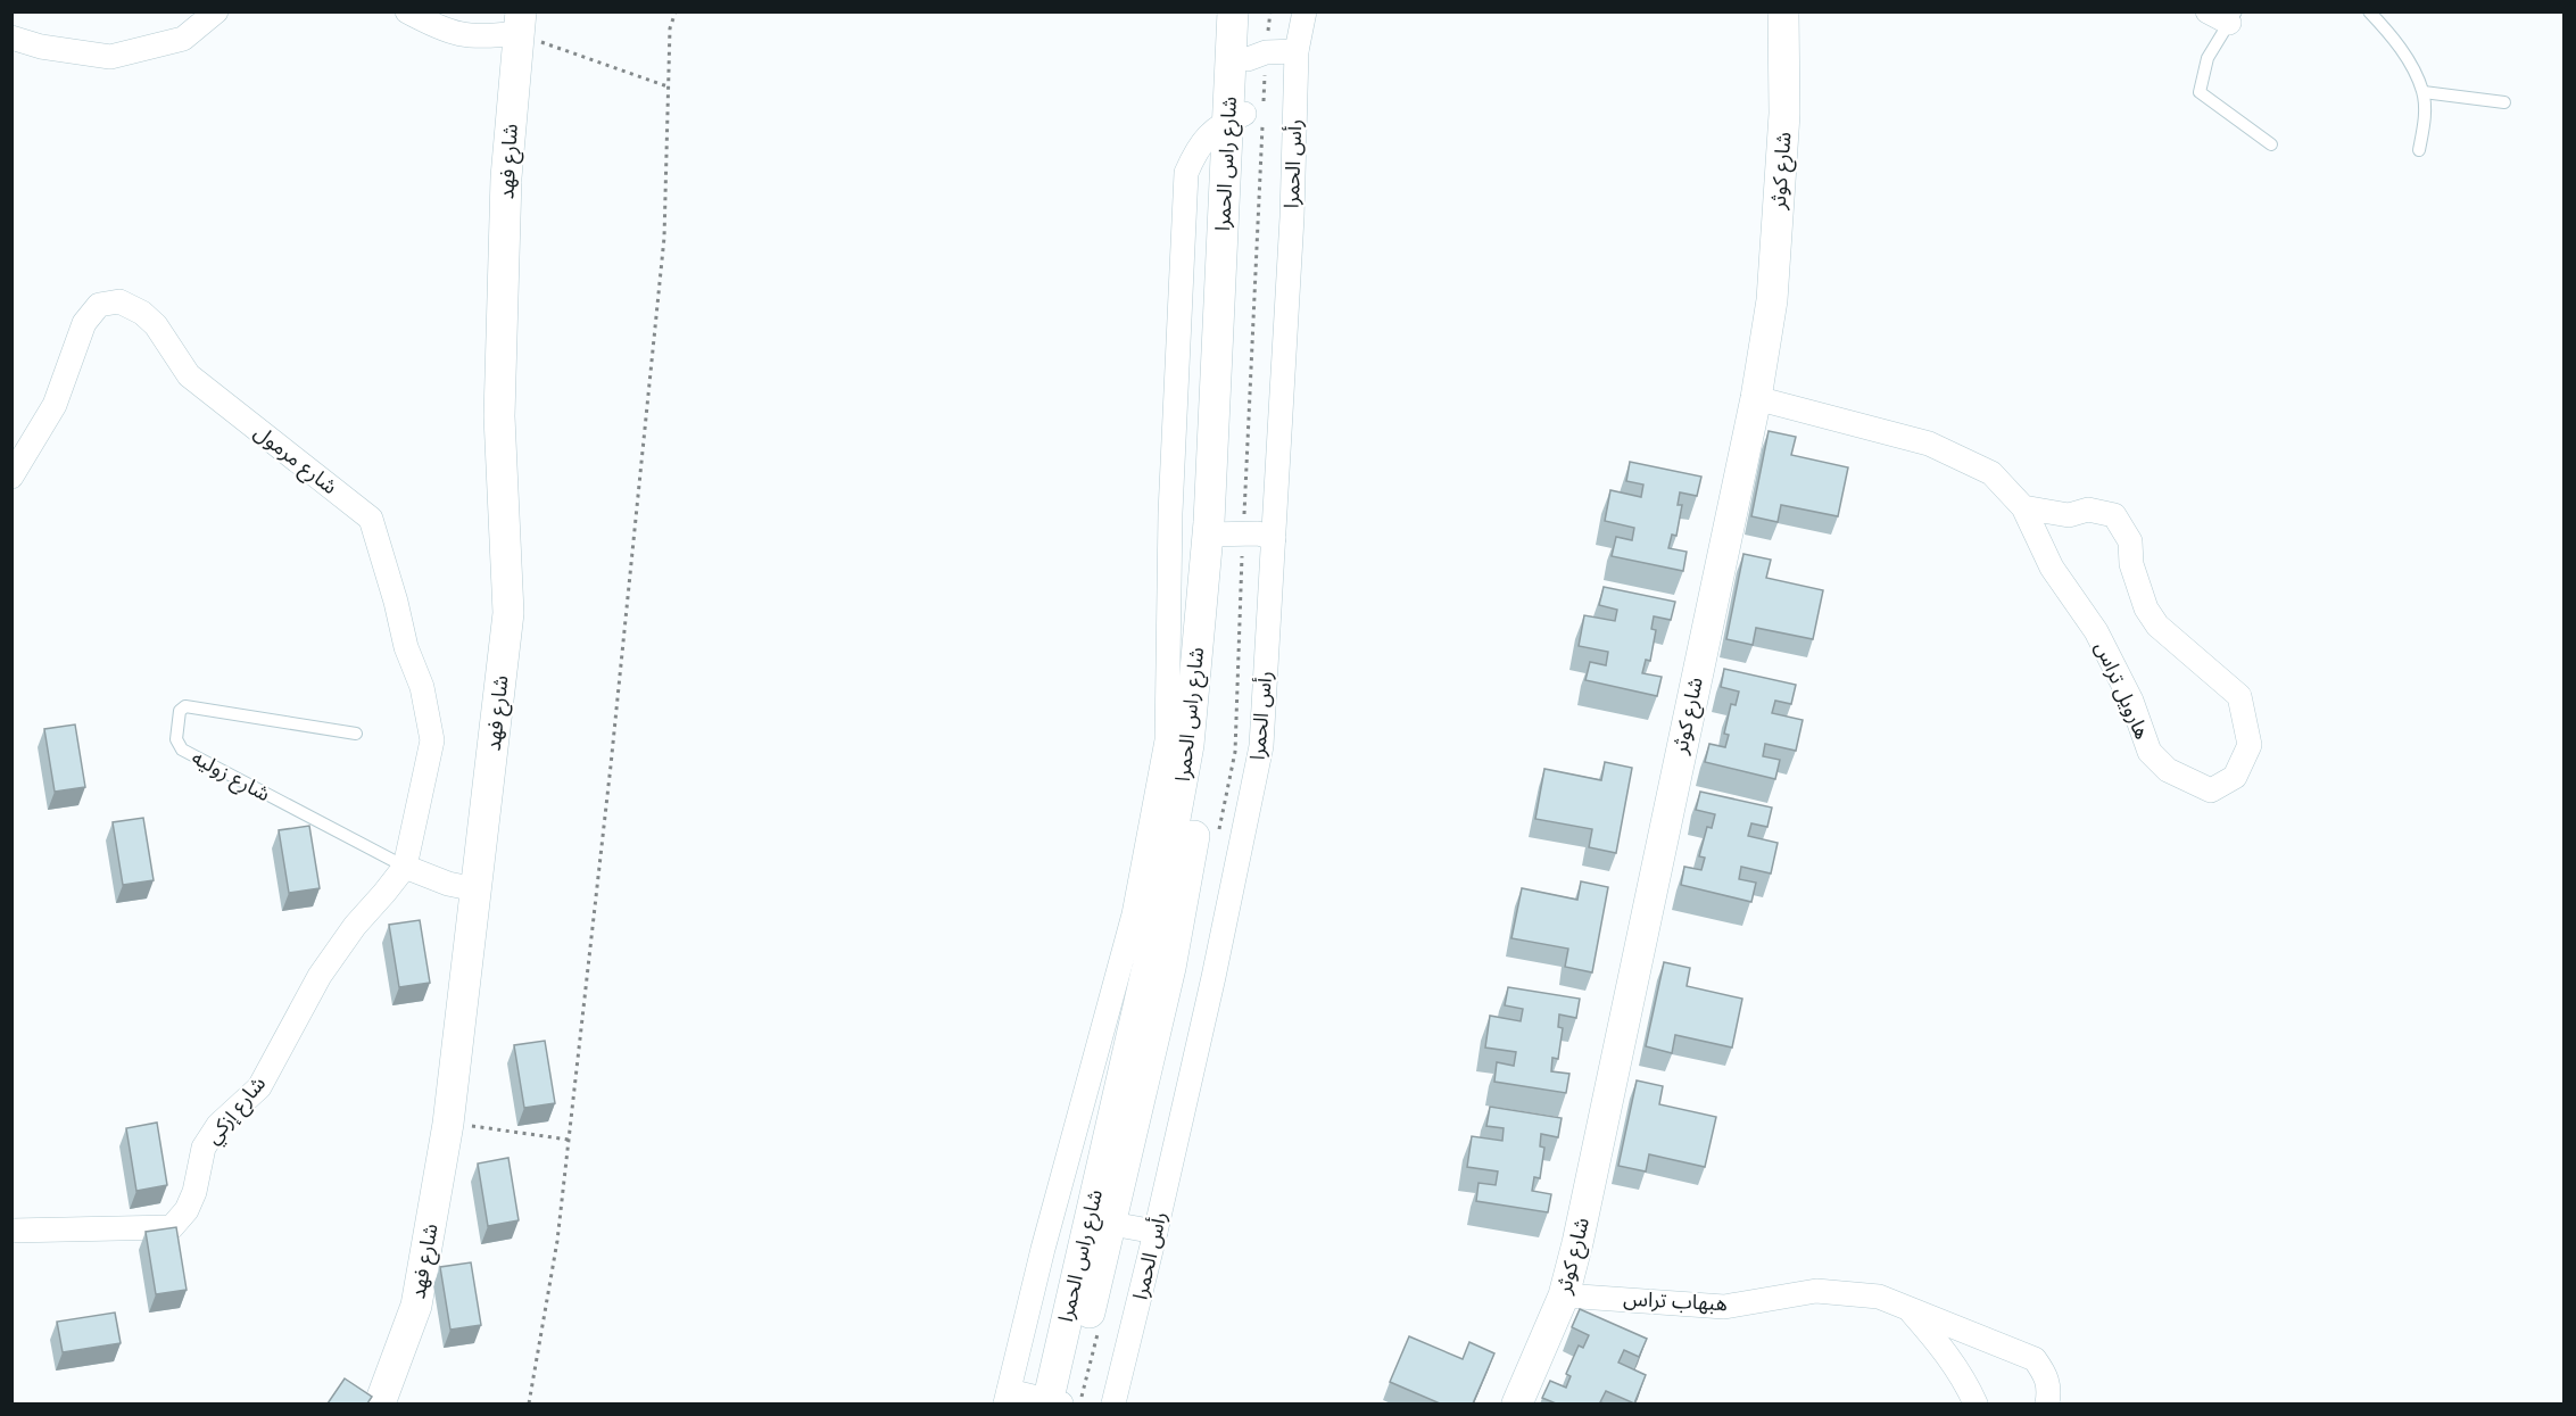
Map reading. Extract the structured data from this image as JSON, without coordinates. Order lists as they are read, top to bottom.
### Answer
{
  "streets": {
    "street": [
      "شارع فهد",
      "شارع راس الحمرا",
      "رأس الحمرا",
      "شارع كوثر",
      "شارع مرمول",
      "هارويل تراس",
      "شارع إزكي",
      "هبهاب تراس"
    ],
    "lane": ["شارع زوليه"]
  },
  "crossings": [
    ["شارع كوثر", "هارويل تراس"],
    ["شارع كوثر", "هبهاب تراس"],
    ["شارع مرمول", "شارع زوليه"],
    ["شارع مرمول", "شارع إزكي"],
    ["شارع زوليه", "شارع إزكي"]
  ]
}
